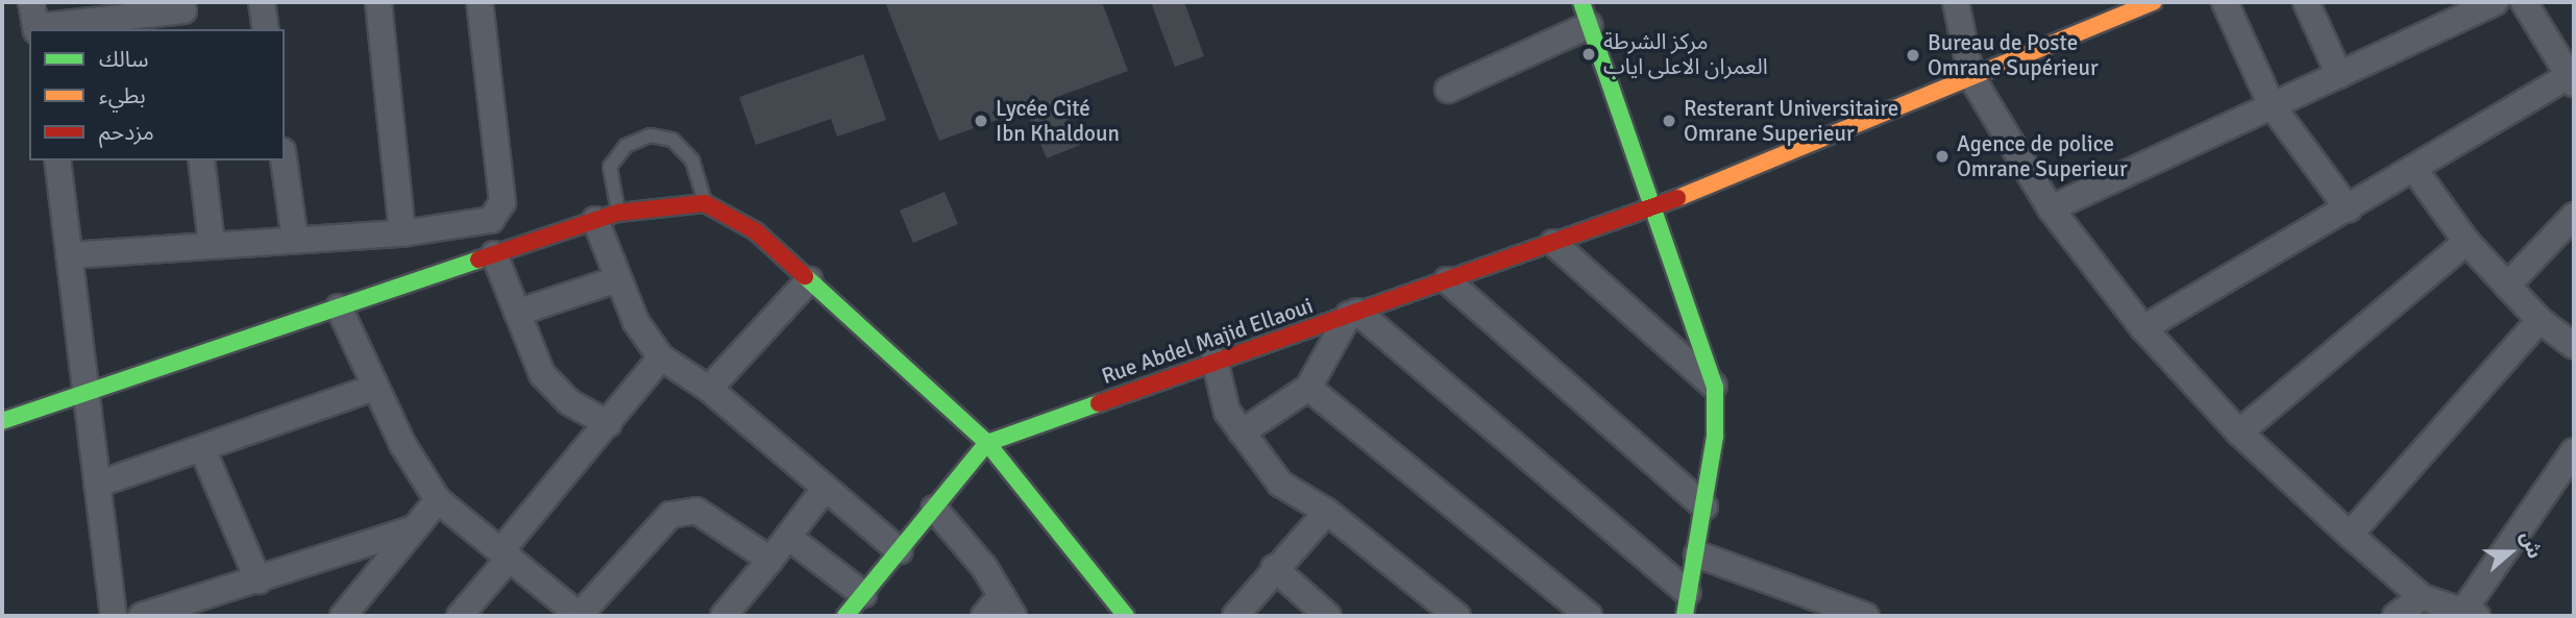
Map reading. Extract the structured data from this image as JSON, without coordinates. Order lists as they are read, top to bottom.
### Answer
{
  "streets": {
    "street": ["Rue Abdel Majid Ellaoui"]
  },
  "places": [
    "مركز الشرطة العمران الاعلى اياب",
    "Bureau de Poste Omrane Supérieur",
    "Lycée Cité Ibn Khaldoun",
    "Resterant Universitaire Omrane Superieur",
    "Agence de police Omrane Superieur"
  ],
  "legend": ["سالك", "بطيء", "مزدحم"],
  "north": "right"
}
